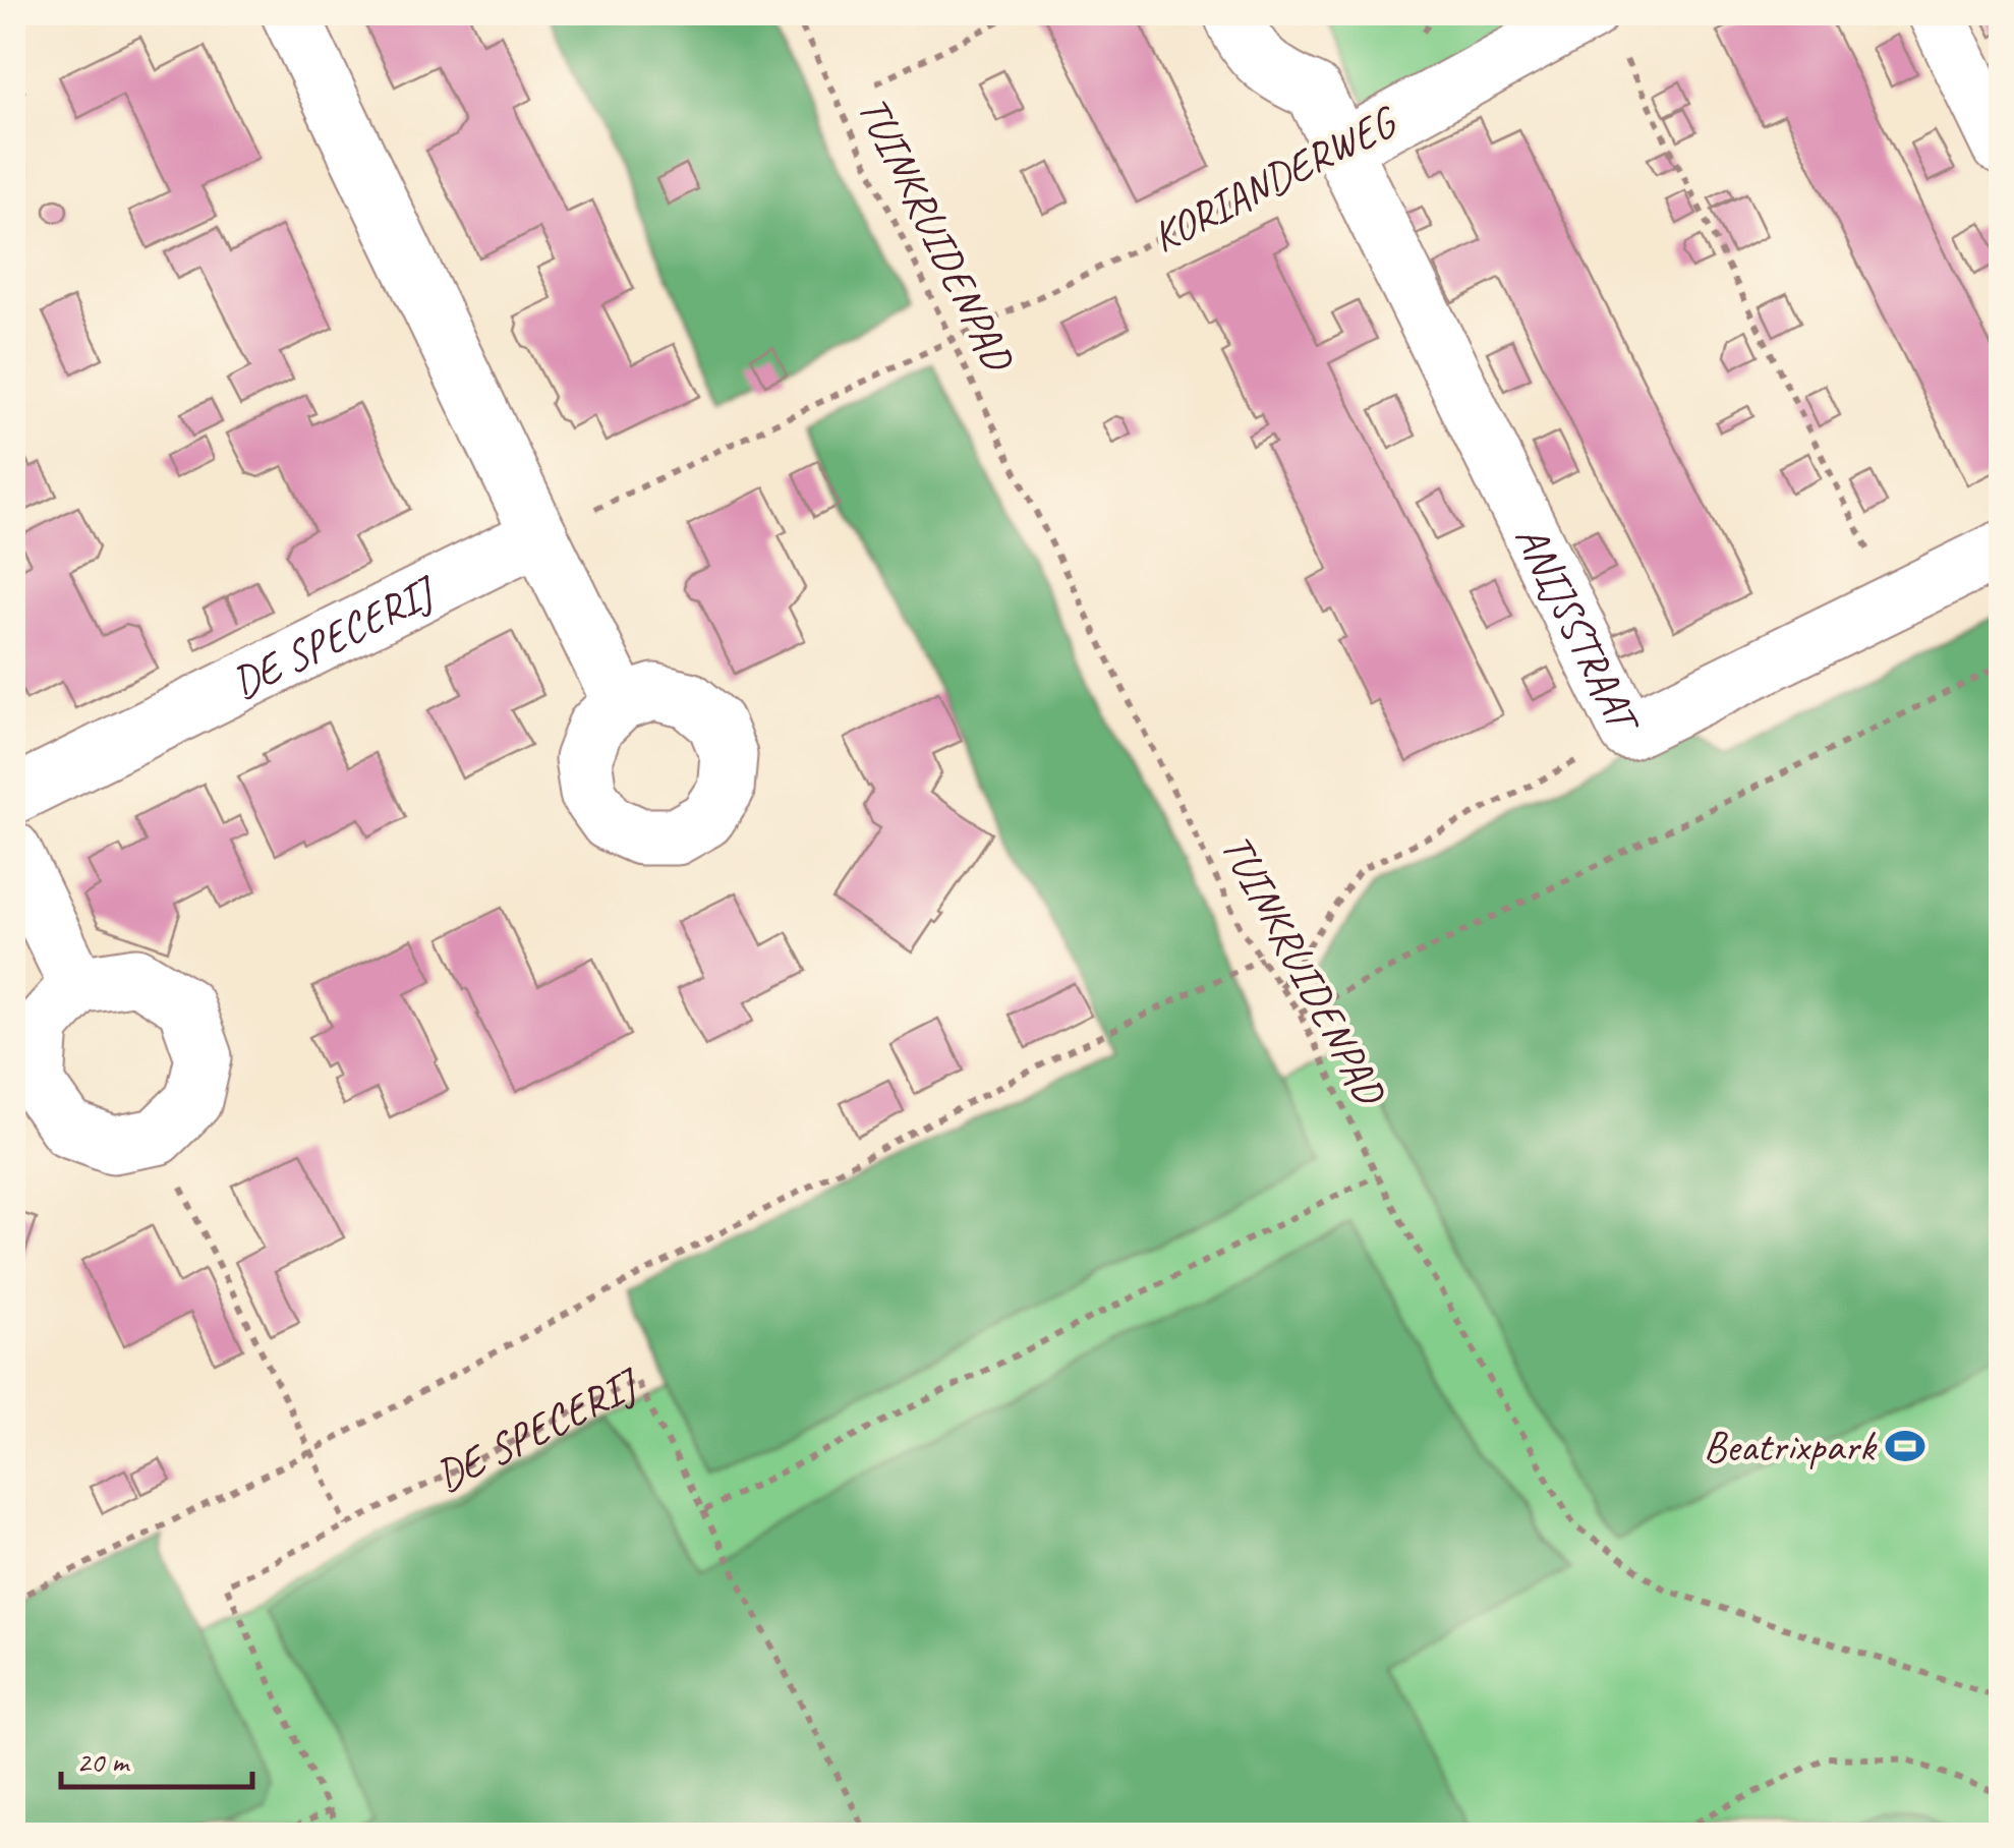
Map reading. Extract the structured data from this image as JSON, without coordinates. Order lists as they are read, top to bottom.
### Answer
{
  "streets": {
    "street": ["KORIANDERWEG", "ANIJSSTRAAT", "DE SPECERIJ"],
    "path": ["TUINKRUIDENPAD"]
  },
  "crossings": [
    ["KORIANDERWEG", "TUINKRUIDENPAD"],
    ["KORIANDERWEG", "ANIJSSTRAAT"]
  ],
  "places": {
    "sports": ["Beatrixpark"]
  },
  "scale_bar": "20 m"
}
